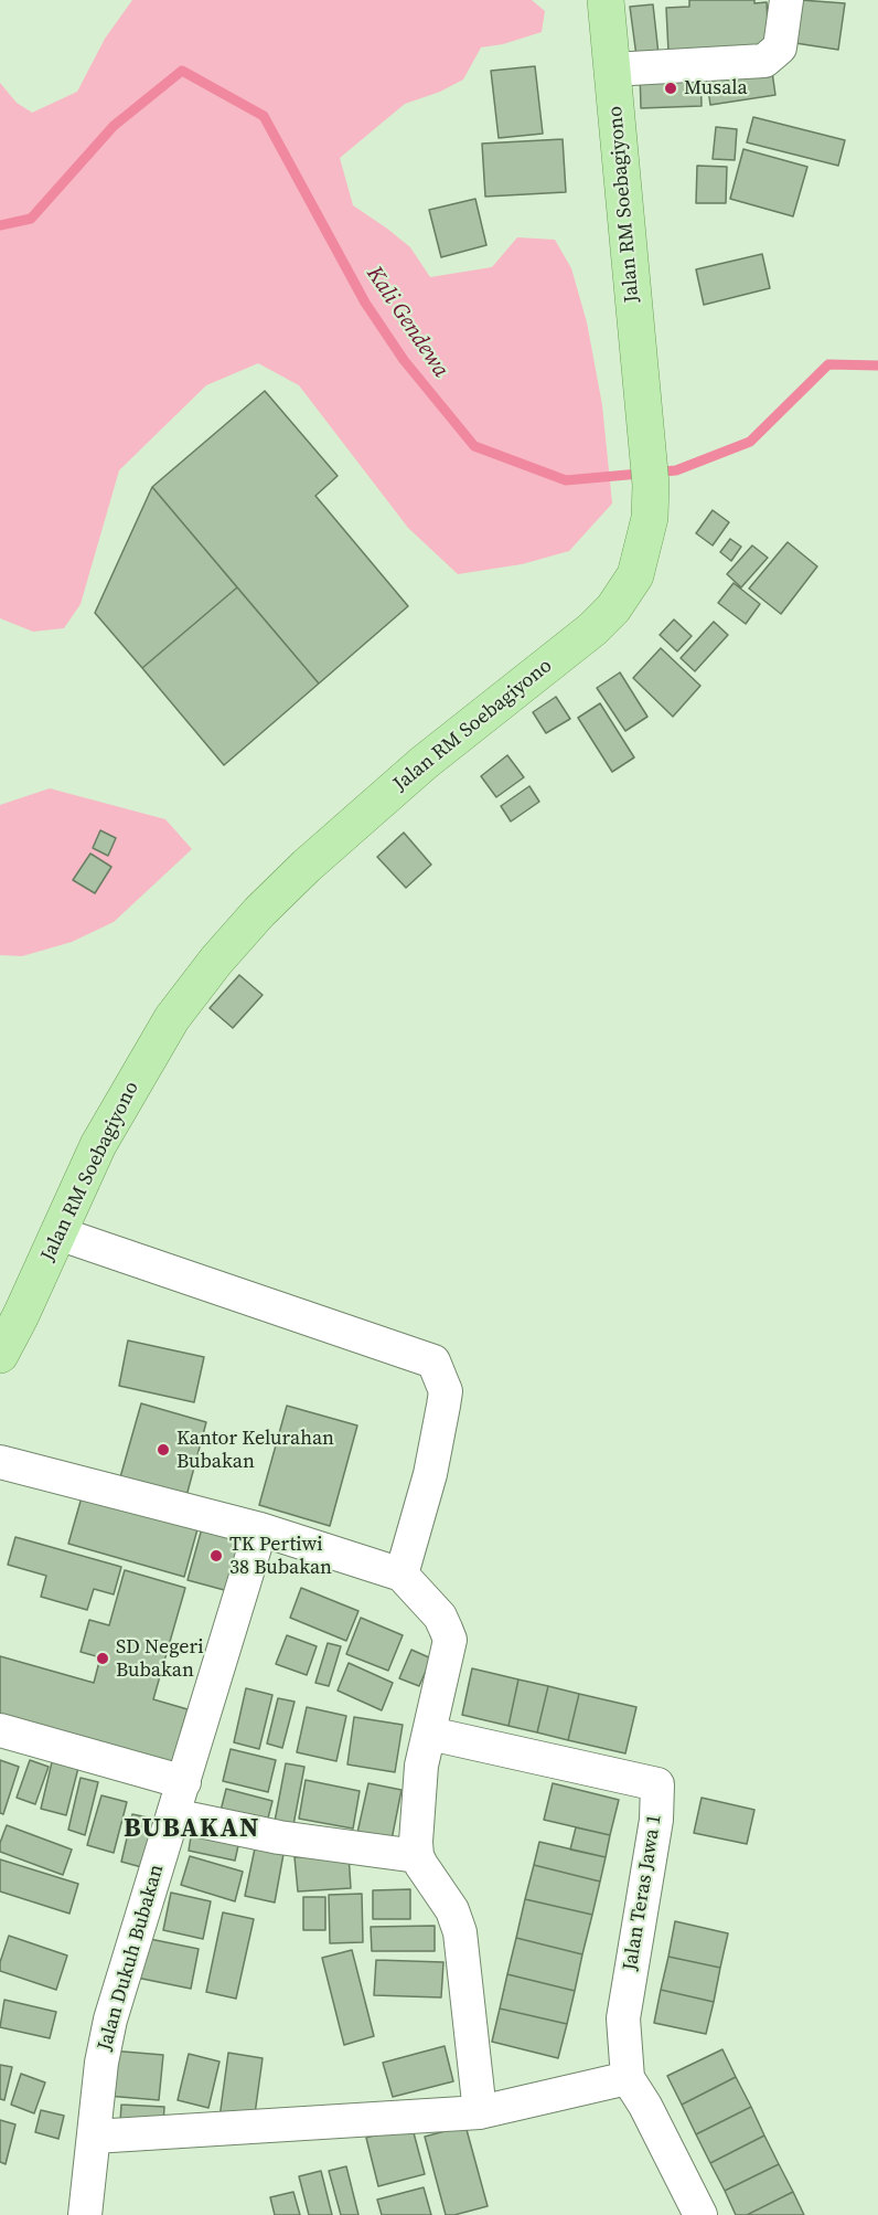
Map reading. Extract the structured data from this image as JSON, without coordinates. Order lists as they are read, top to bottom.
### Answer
{
  "streets": {
    "main road": ["Jalan RM Soebagiyono"],
    "street": ["Jalan Teras Jawa 1", "Jalan Dukuh Bubakan"]
  },
  "districts": ["BUBAKAN"],
  "water": ["Kali Gendewa"],
  "places": [
    "Musala",
    "Kantor Kelurahan Bubakan",
    "TK Pertiwi 38 Bubakan",
    "SD Negeri Bubakan"
  ]
}
